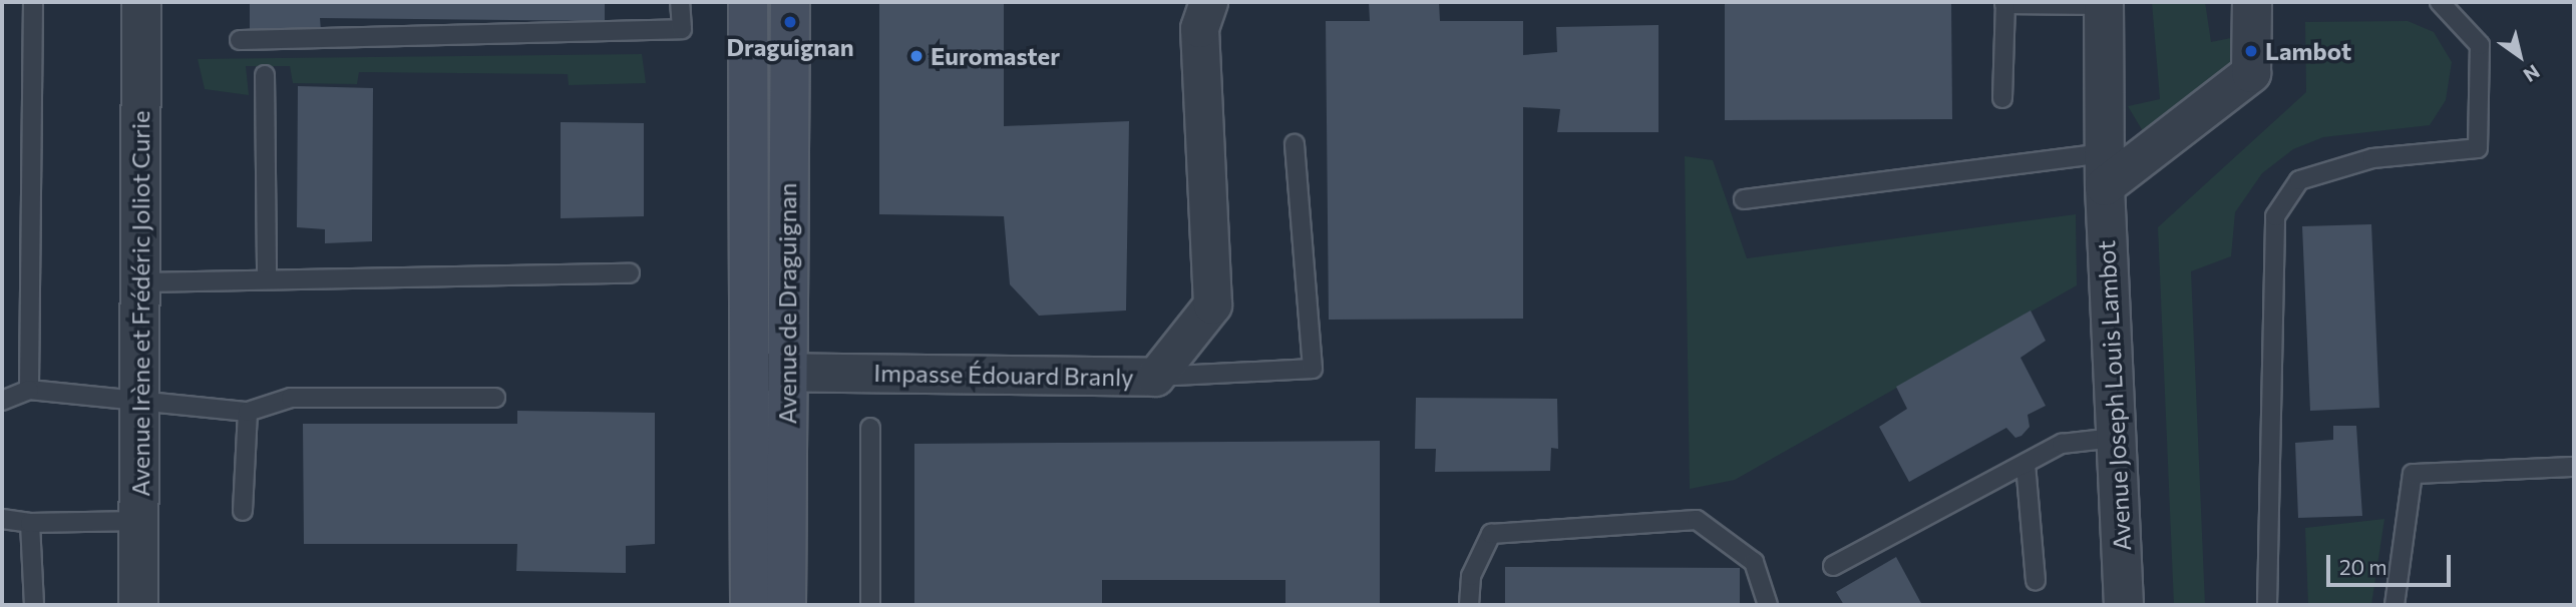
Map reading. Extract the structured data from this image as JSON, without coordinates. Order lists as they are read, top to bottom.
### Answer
{
  "streets": {
    "main road": ["Avenue de Draguignan"],
    "street": ["Avenue Irène et Frédéric Joliot Curie", "Impasse Édouard Branly", "Avenue Joseph Louis Lambot"]
  },
  "crossings": [
    ["Avenue de Draguignan", "Impasse Édouard Branly"]
  ],
  "places": ["Draguignan", "Lambot", "Euromaster"],
  "scale_bar": "20 m",
  "north": "bottom right"
}
